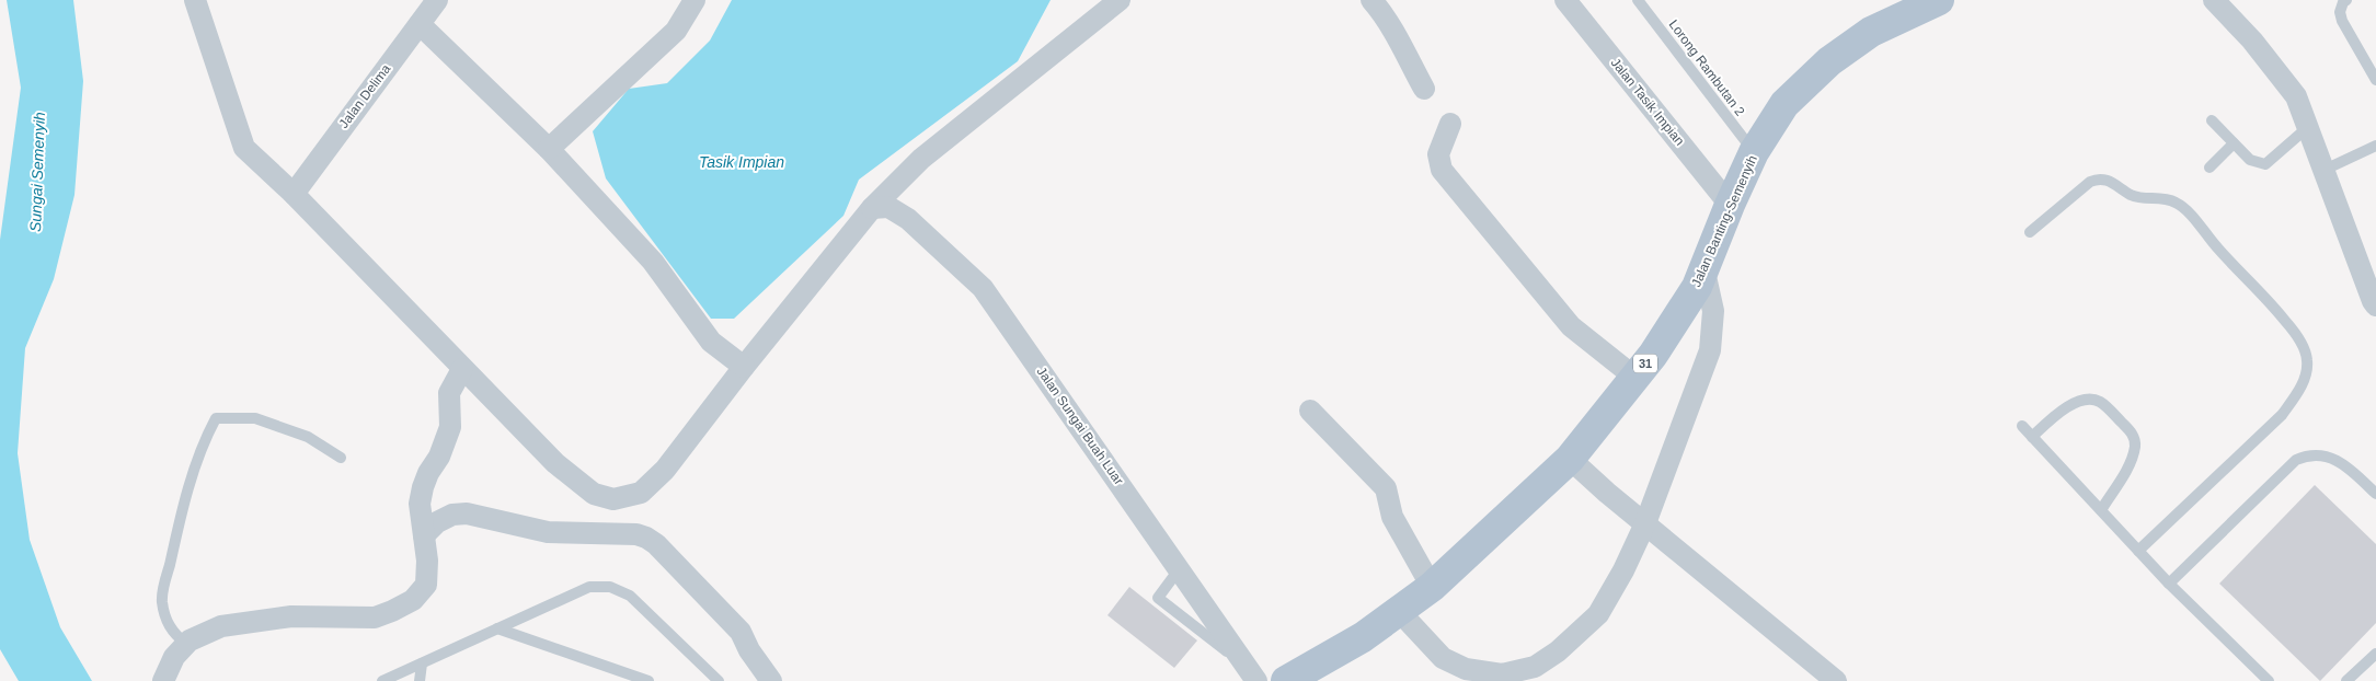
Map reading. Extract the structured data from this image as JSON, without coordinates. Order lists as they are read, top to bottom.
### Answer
{
  "streets": {
    "main road": ["Jalan Banting-Semenyih", "31"],
    "street": ["Jalan Delima", "Jalan Tasik Impian", "Jalan Sungai Buah Luar"],
    "lane": ["Lorong Rambutan 2"]
  },
  "crossings": [
    ["Lorong Rambutan 2", "Jalan Banting-Semenyih"],
    ["Jalan Tasik Impian", "Jalan Banting-Semenyih"]
  ],
  "water": ["Tasik Impian", "Sungai Semenyih"]
}
